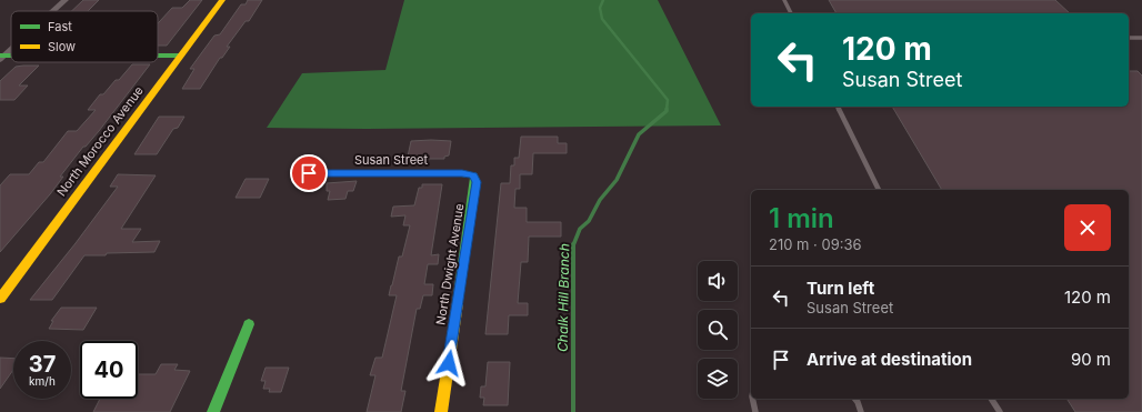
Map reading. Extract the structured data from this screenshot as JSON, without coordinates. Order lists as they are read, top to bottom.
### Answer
{
  "streets": {
    "street": ["North Morocco Avenue", "Susan Street", "North Dwight Avenue"]
  },
  "crossings": [
    ["Susan Street", "North Dwight Avenue"]
  ],
  "water": ["Chalk Hill Branch"],
  "legend": ["Fast", "Slow"],
  "page": {
    "turn": ["120 m", "Susan Street"],
    "heading": ["1 min", "210 m · 09:36"],
    "list": [
      {
        "name": "Turn left",
        "note": "Susan Street",
        "value": "120 m"
      },
      {
        "name": "Arrive at destination",
        "value": "90 m"
      }
    ],
    "speed": "37 km/h",
    "limit": "40"
  }
}
